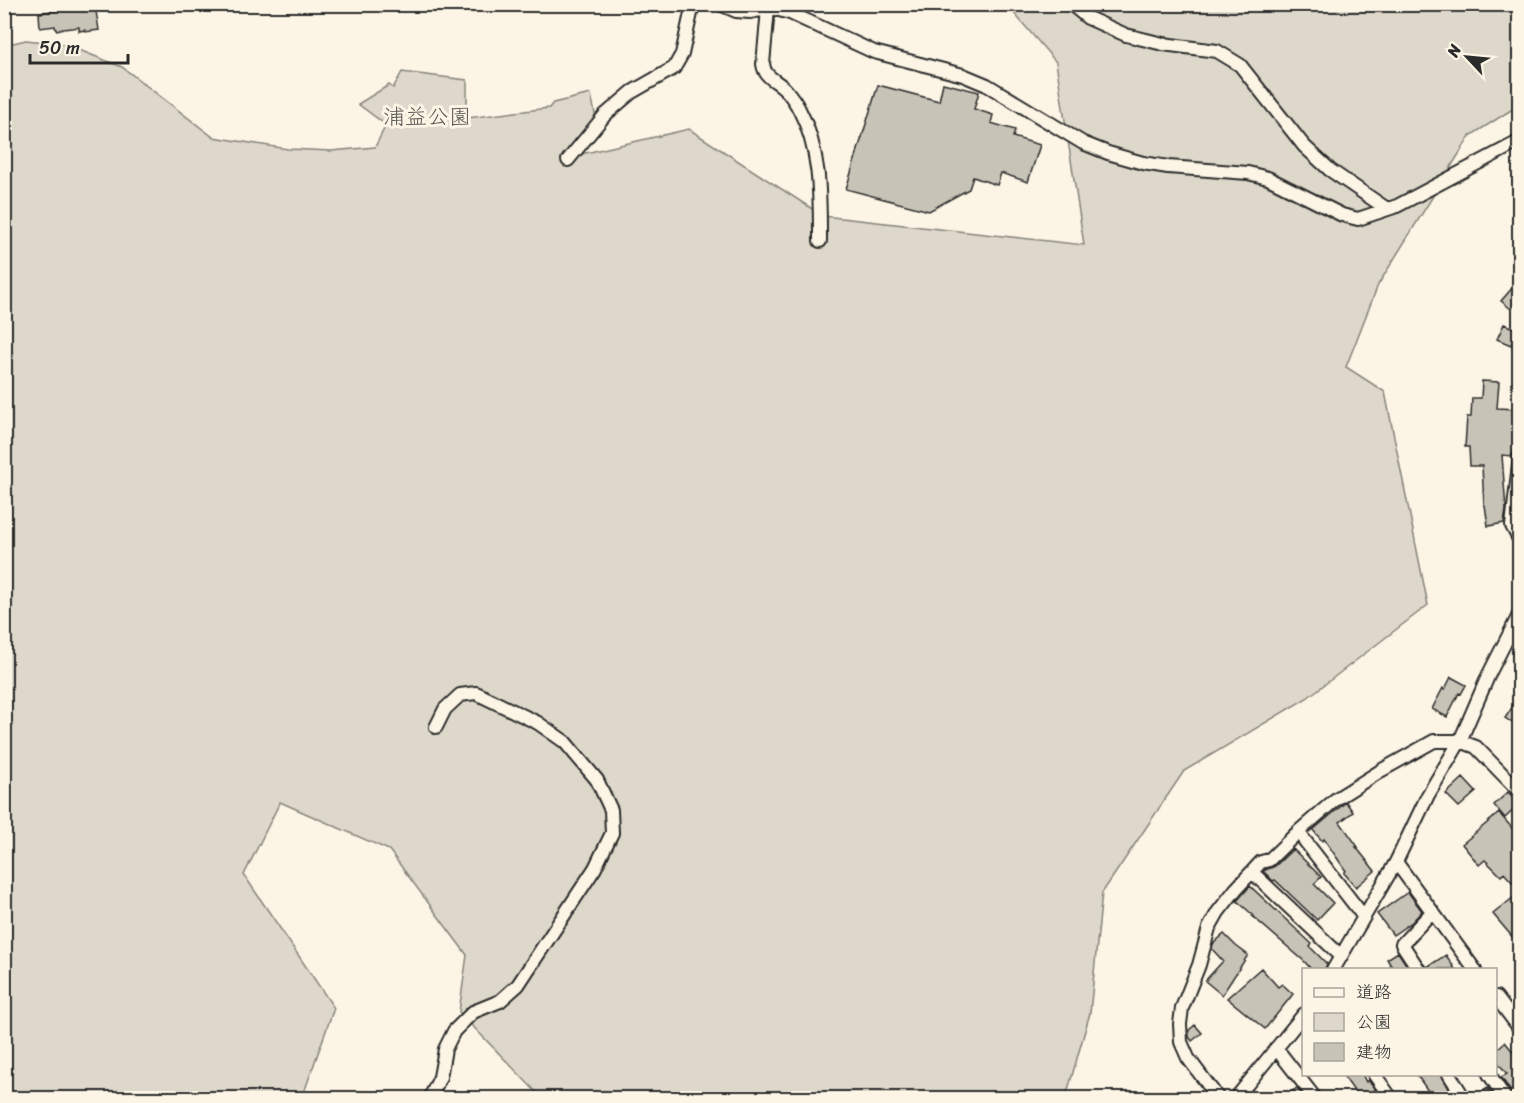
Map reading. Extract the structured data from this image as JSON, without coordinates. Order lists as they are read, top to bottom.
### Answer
{
  "parks": ["浦益公園"],
  "legend": ["道路", "公園", "建物"],
  "scale_bar": "50 m",
  "north": "top left"
}
